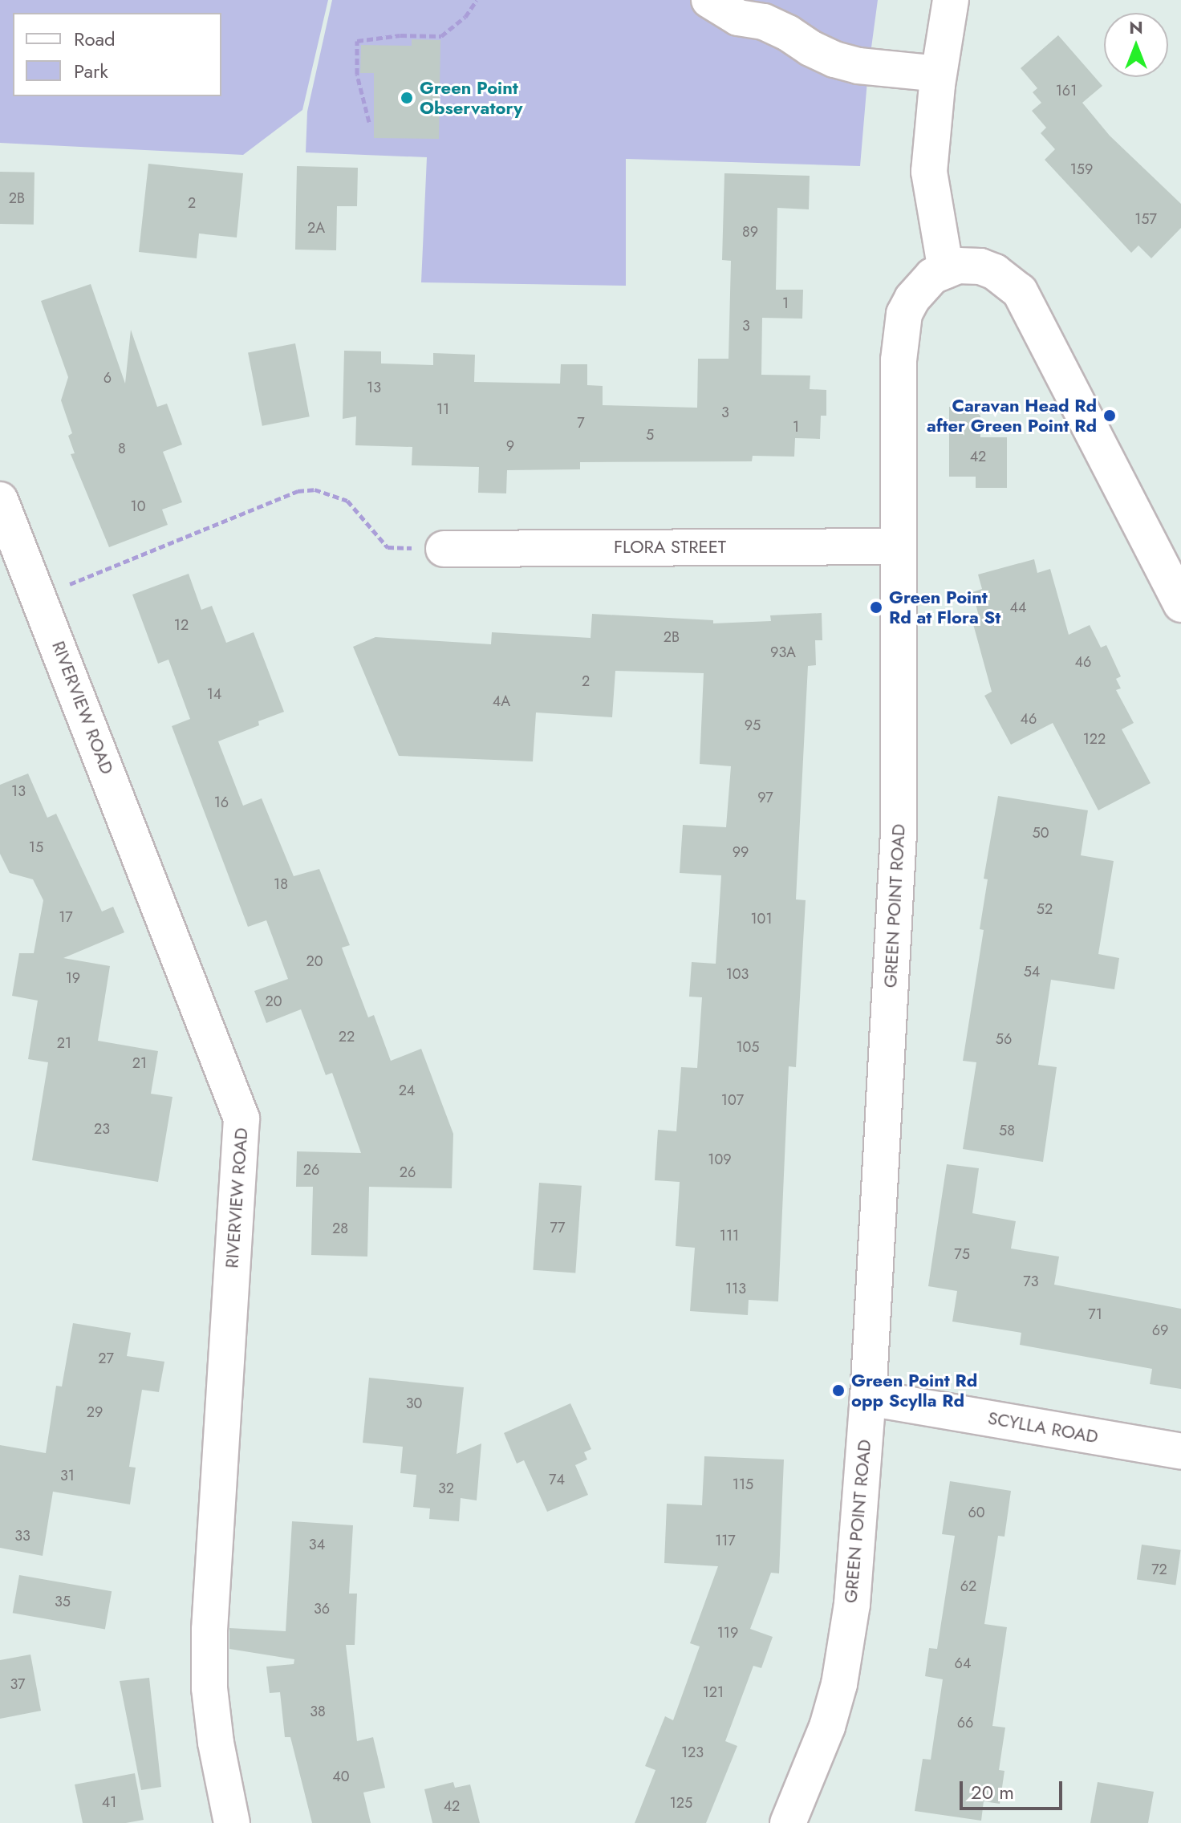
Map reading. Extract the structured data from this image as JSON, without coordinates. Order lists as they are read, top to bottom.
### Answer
{
  "streets": {
    "street": [
      "FLORA STREET",
      "RIVERVIEW ROAD",
      "GREEN POINT ROAD",
      "SCYLLA ROAD"
    ]
  },
  "crossings": [
    ["FLORA STREET", "GREEN POINT ROAD"],
    ["GREEN POINT ROAD", "SCYLLA ROAD"]
  ],
  "places": [
    "Green Point Observatory",
    "Caravan Head Rd after Green Point Rd",
    "Green Point Rd at Flora St",
    "Green Point Rd opp Scylla Rd"
  ],
  "house_numbers": [
    "161",
    "159",
    "2B",
    "2",
    "157",
    "2A",
    "89",
    "1",
    "3",
    "6",
    "13",
    "11",
    "3",
    "7",
    "1",
    "5",
    "9",
    "8",
    "42",
    "10",
    "44",
    "12",
    "2B",
    "93A",
    "46",
    "2",
    "14",
    "4A",
    "46",
    "95",
    "122",
    "13",
    "97",
    "16",
    "50",
    "15",
    "99",
    "18",
    "52",
    "17",
    "101",
    "20",
    "54",
    "103",
    "19",
    "20",
    "22",
    "56",
    "21",
    "105",
    "21",
    "24",
    "107",
    "23",
    "58",
    "109",
    "26",
    "26",
    "77",
    "28",
    "111",
    "75",
    "73",
    "113",
    "71",
    "69",
    "27",
    "30",
    "29",
    "31",
    "74",
    "115",
    "32",
    "60",
    "33",
    "117",
    "34",
    "72",
    "62",
    "35",
    "36",
    "119",
    "64",
    "37",
    "121",
    "38",
    "66",
    "123",
    "40",
    "41",
    "125",
    "42"
  ],
  "legend": ["Road", "Park"],
  "scale_bar": "20 m",
  "north": "top"
}
